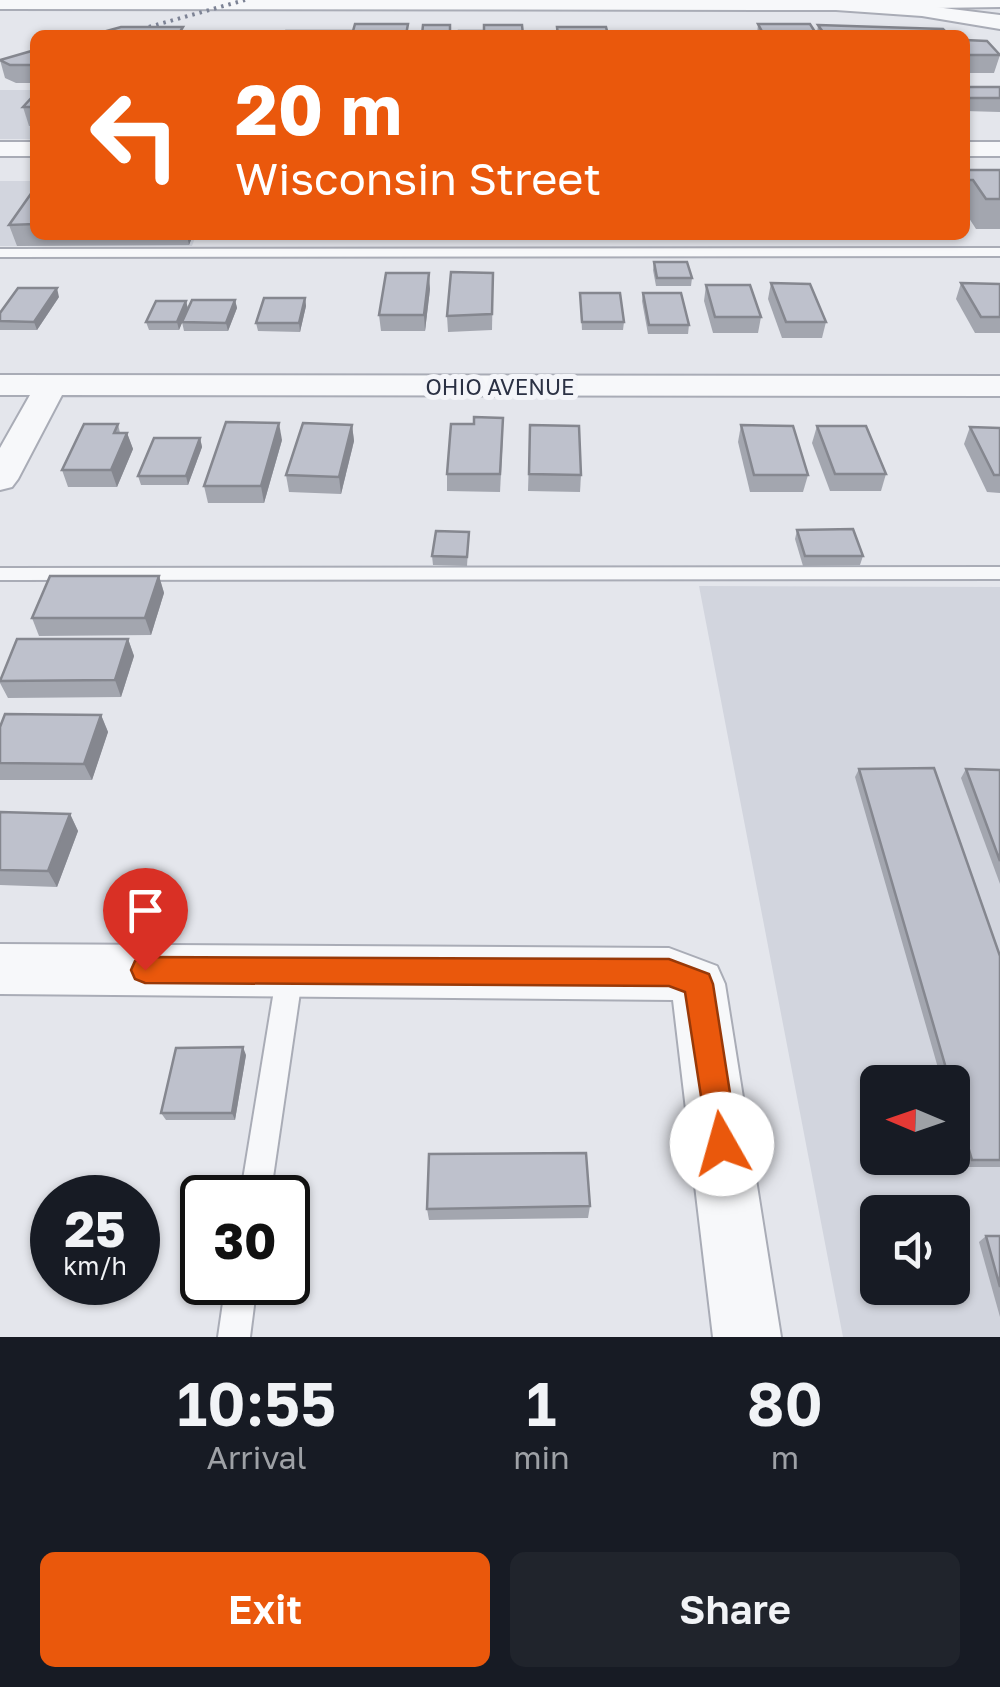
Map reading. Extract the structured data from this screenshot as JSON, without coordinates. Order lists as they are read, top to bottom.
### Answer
{
  "streets": {
    "street": ["OHIO AVENUE"]
  },
  "north": "left",
  "page": {
    "turn": ["20 m", "Wisconsin Street"],
    "speed": "25 km/h",
    "limit": "30",
    "eta": [
      "10:55",
      "Arrival",
      "1",
      "min",
      "80",
      "m"
    ],
    "buttons": ["Exit", "Share"]
  }
}
